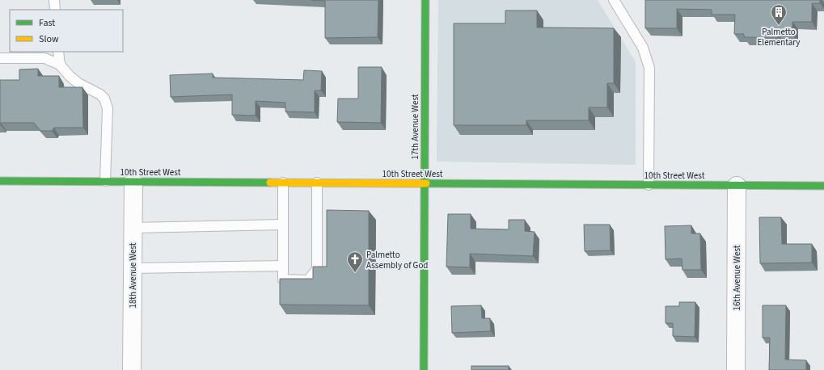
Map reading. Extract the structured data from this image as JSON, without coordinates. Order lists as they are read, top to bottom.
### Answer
{
  "streets": {
    "street": [
      "17th Avenue West",
      "10th Street West",
      "18th Avenue West",
      "16th Avenue West"
    ]
  },
  "crossings": [
    ["17th Avenue West", "10th Street West"],
    ["10th Street West", "18th Avenue West"],
    ["10th Street West", "16th Avenue West"]
  ],
  "places": {
    "building": ["Palmetto Elementary"],
    "church": ["Palmetto Assembly of God"]
  },
  "legend": ["Fast", "Slow"]
}
